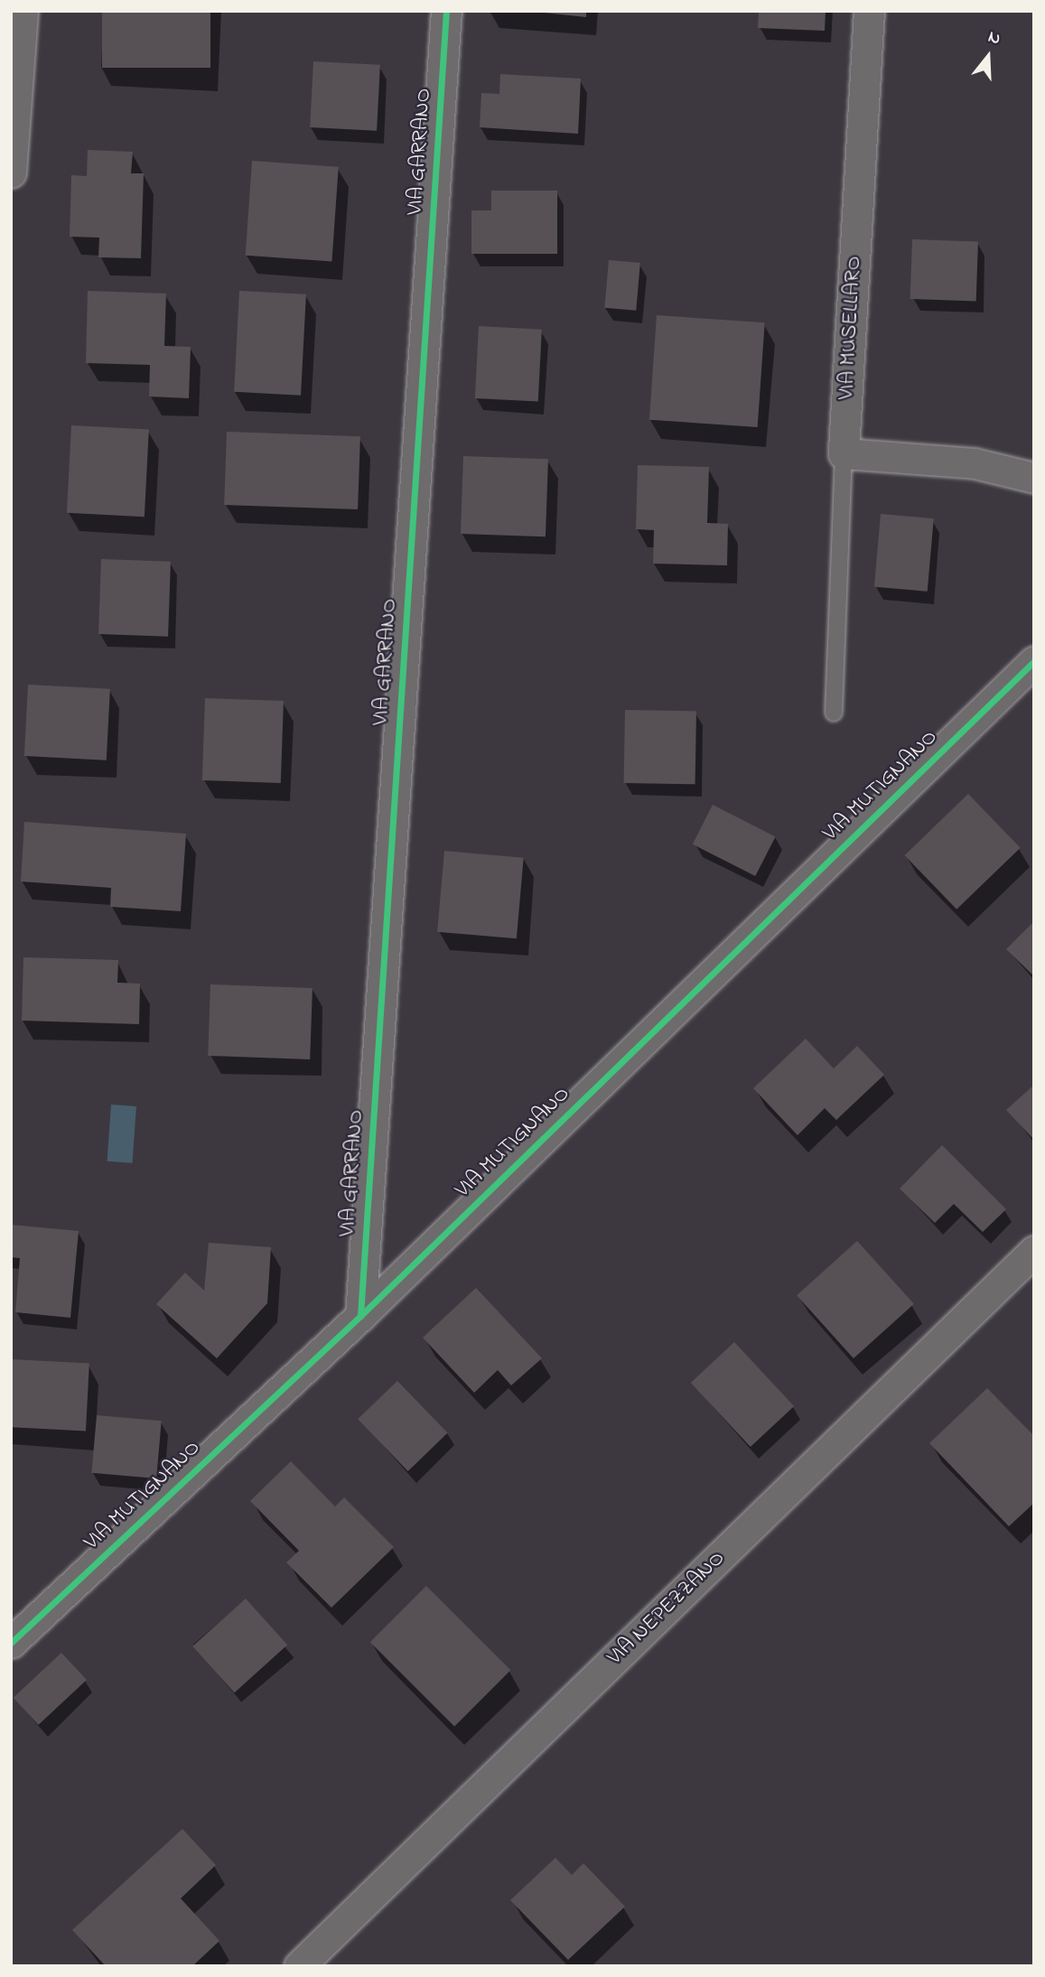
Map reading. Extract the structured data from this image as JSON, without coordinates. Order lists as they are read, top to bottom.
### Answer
{
  "streets": {
    "street": [
      "VIA GARRANO",
      "VIA MUSELLARO",
      "VIA MUTIGNANO",
      "VIA NEPEZZANO"
    ]
  },
  "crossings": [
    ["VIA GARRANO", "VIA MUTIGNANO"]
  ],
  "north": "top"
}
